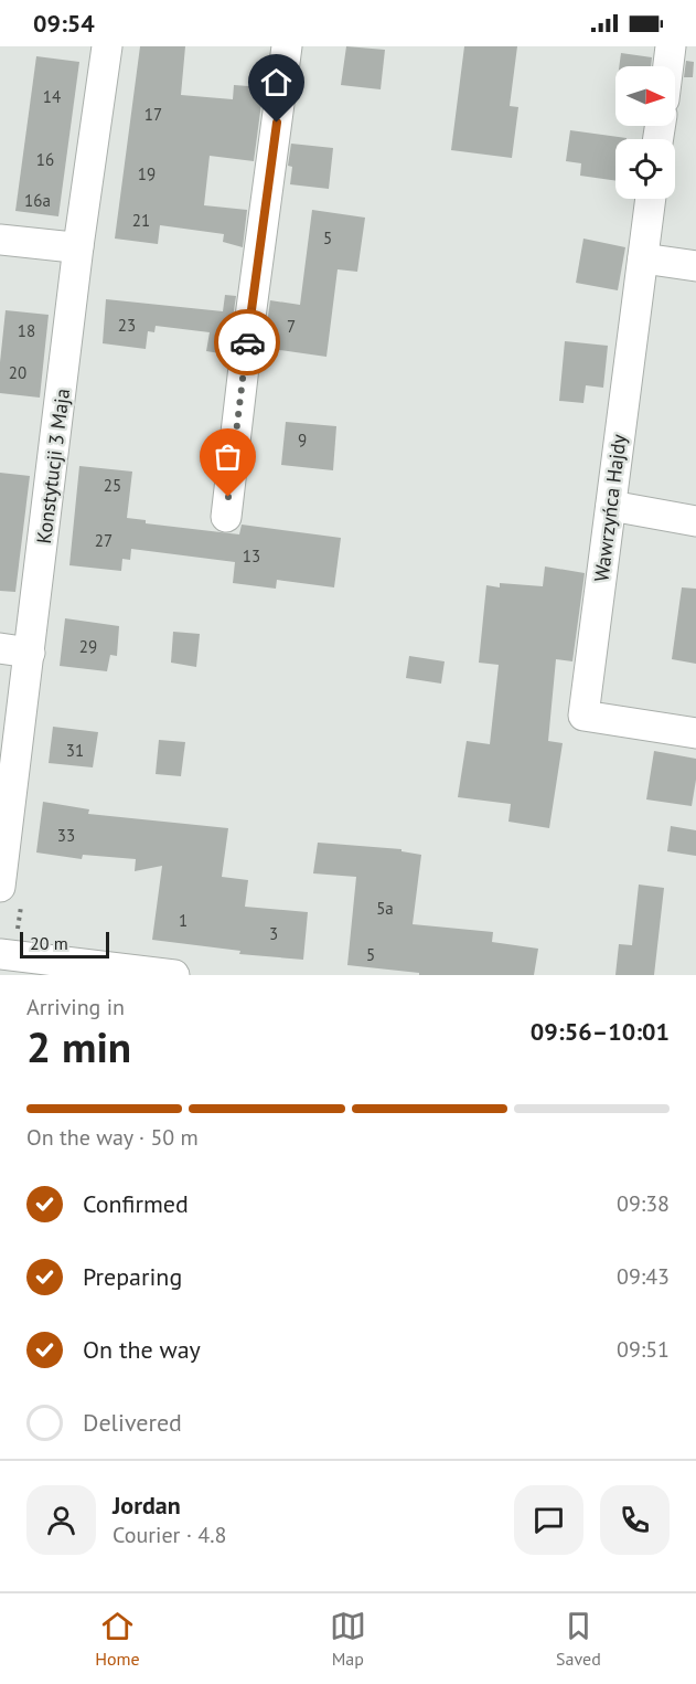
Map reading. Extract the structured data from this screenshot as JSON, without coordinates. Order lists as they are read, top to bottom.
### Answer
{
  "streets": {
    "street": ["Konstytucji 3 Maja", "Wawrzyńca Hajdy"]
  },
  "house_numbers": [
    "14",
    "17",
    "16",
    "19",
    "16a",
    "21",
    "5",
    "23",
    "7",
    "18",
    "20",
    "9",
    "25",
    "27",
    "13",
    "29",
    "31",
    "33",
    "5a",
    "1",
    "3",
    "5"
  ],
  "scale_bar": "20 m",
  "north": "right",
  "page": {
    "status": "09:54",
    "scale": "20 m",
    "heading": ["2 min", "Arriving in", "09:56–10:01"],
    "panel": ["Jordan", "Courier · 4.8"],
    "bar": "On the way · 50 m",
    "list": [
      ["Confirmed", "09:38"],
      ["Preparing", "09:43"],
      ["On the way", "09:51"],
      "Delivered"
    ],
    "tabs": ["Home", "Map", "Saved"]
  }
}
